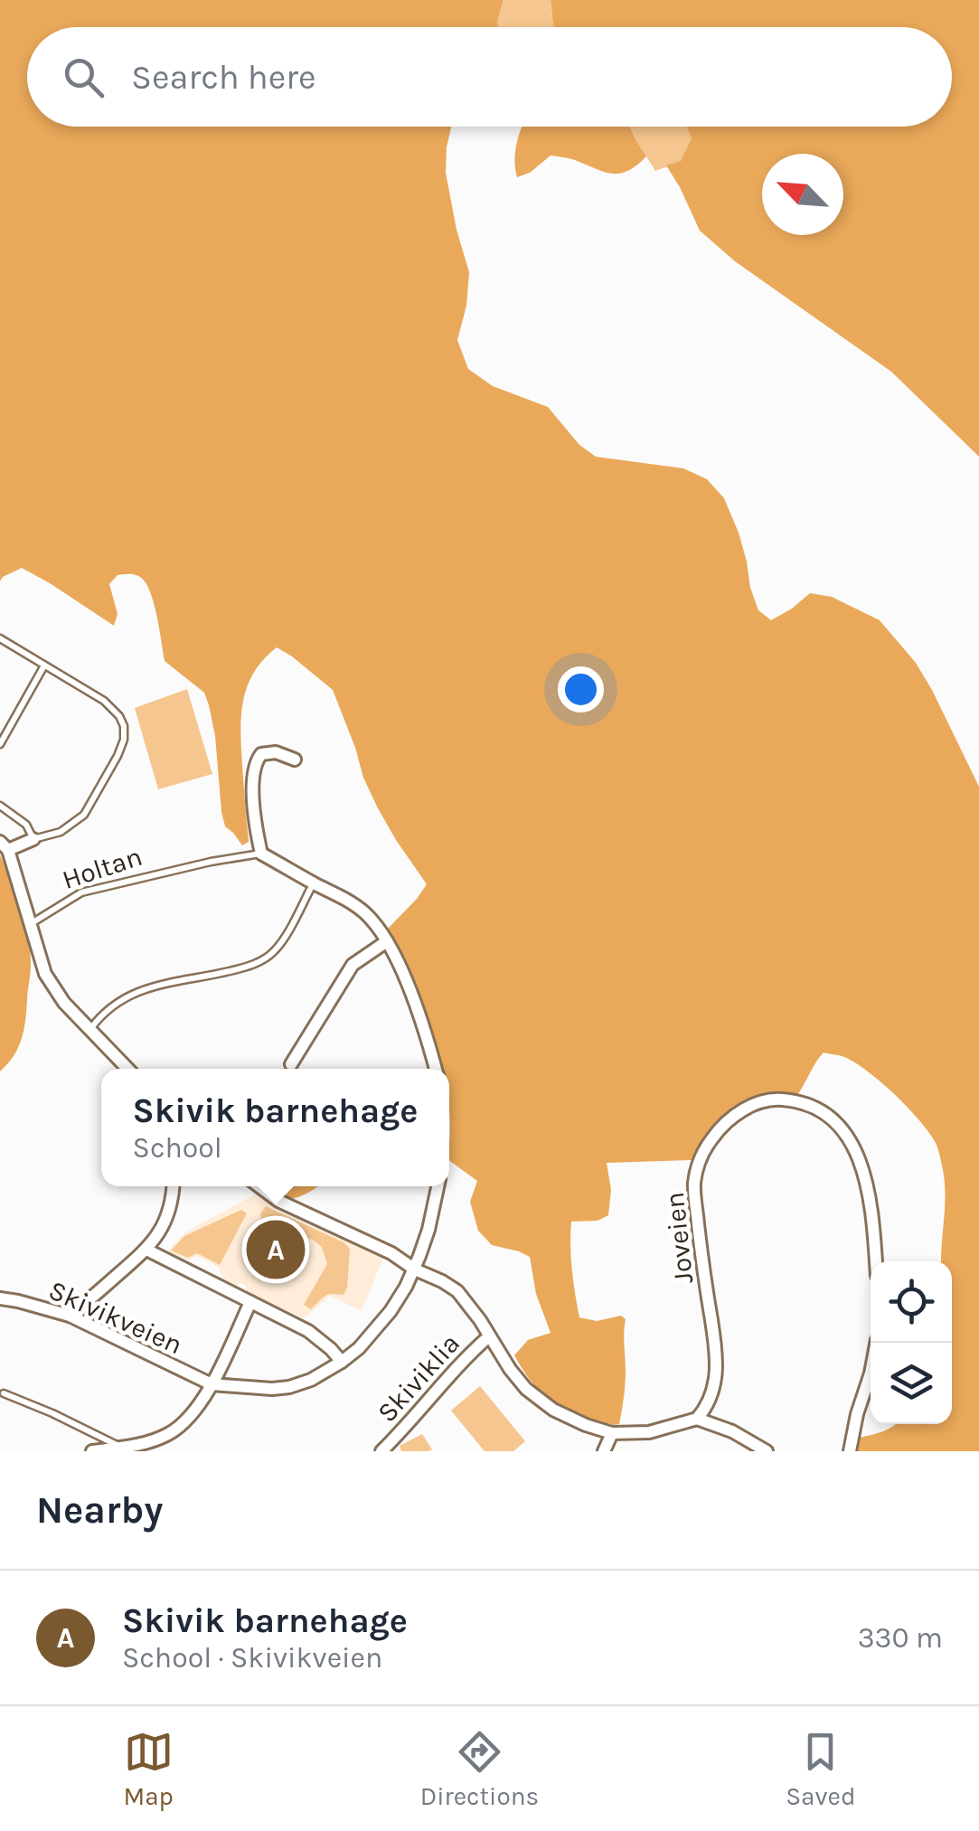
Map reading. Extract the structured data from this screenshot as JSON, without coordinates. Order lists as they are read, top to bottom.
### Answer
{
  "streets": {
    "street": [
      "Holtan",
      "Joveien",
      "Skivikveien",
      "Skiviklia"
    ]
  },
  "north": "top left",
  "page": {
    "search": "Search here",
    "popup": ["Skivik barnehage", "School"],
    "pins": "A",
    "heading": "Nearby",
    "list": [
      {
        "mark": "A",
        "name": "Skivik barnehage",
        "note": "School · Skivikveien",
        "value": "330 m"
      }
    ],
    "nav": ["Map", "Directions", "Saved"]
  }
}
